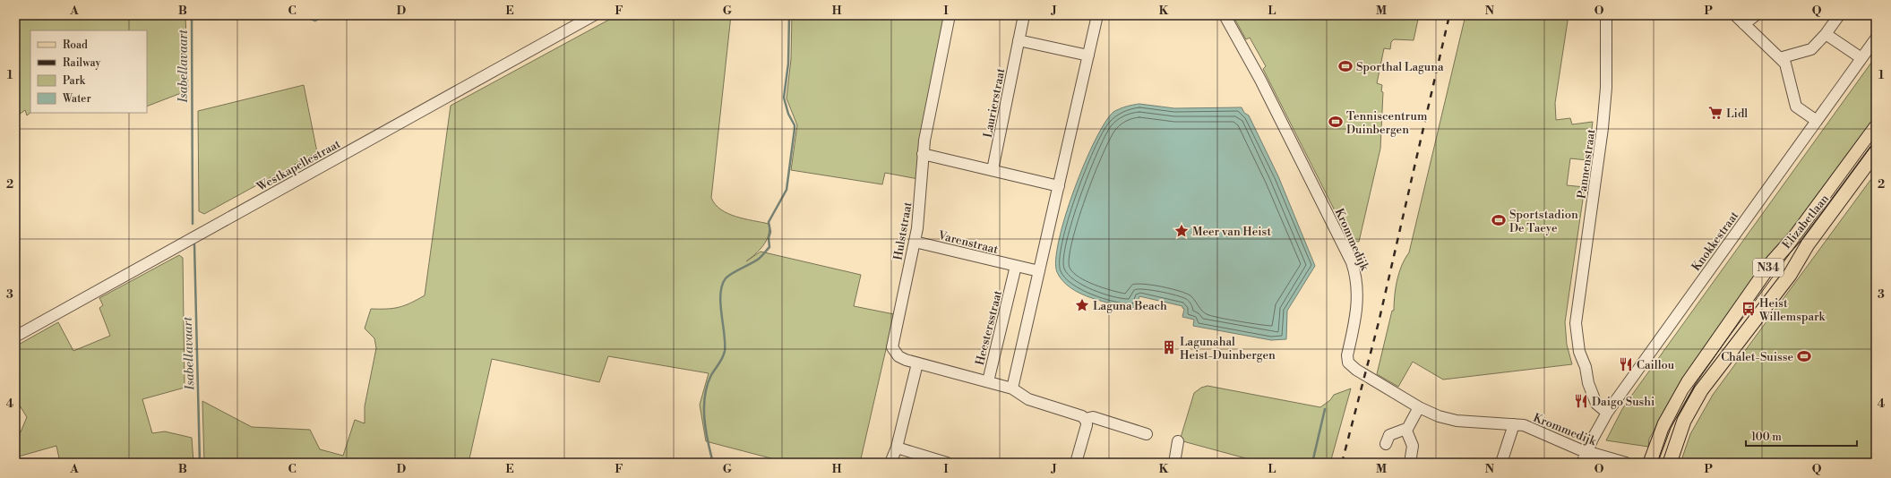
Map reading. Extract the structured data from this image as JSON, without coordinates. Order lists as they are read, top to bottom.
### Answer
{
  "streets": {
    "main road": ["Elizabetlaan", "N34"],
    "street": [
      "Laurierstraat",
      "Pannenstraat",
      "Westkapellestraat",
      "Hulststraat",
      "Krommedijk",
      "Knokkestraat",
      "Varenstraat",
      "Heestersstraat"
    ]
  },
  "crossings": [
    ["Pannenstraat", "Knokkestraat"],
    ["Hulststraat", "Varenstraat"],
    ["Hulststraat", "Heestersstraat"],
    ["Krommedijk", "Knokkestraat"],
    ["Varenstraat", "Heestersstraat"]
  ],
  "water": ["Isabellavaart"],
  "places": {
    "sports": [
      "Sporthal Laguna",
      "Tenniscentrum Duinbergen",
      "Sportstadion De Taeye",
      "Chalet-Suisse"
    ],
    "supermarket": ["Lidl"],
    "place": ["Meer van Heist", "Laguna Beach"],
    "bus stop": ["Heist Willemspark"],
    "building": ["Lagunahal Heist-Duinbergen"],
    "restaurant": ["Caillou", "Daigo Sushi"]
  },
  "legend": [
    "Road",
    "Railway",
    "Park",
    "Water"
  ],
  "scale_bar": "100 m",
  "grid": {
    "columns": [
      "A",
      "B",
      "C",
      "D",
      "E",
      "F",
      "G",
      "H",
      "I",
      "J",
      "K",
      "L",
      "M",
      "N",
      "O",
      "P",
      "Q"
    ],
    "rows": [
      "1",
      "2",
      "3",
      "4"
    ]
  }
}
